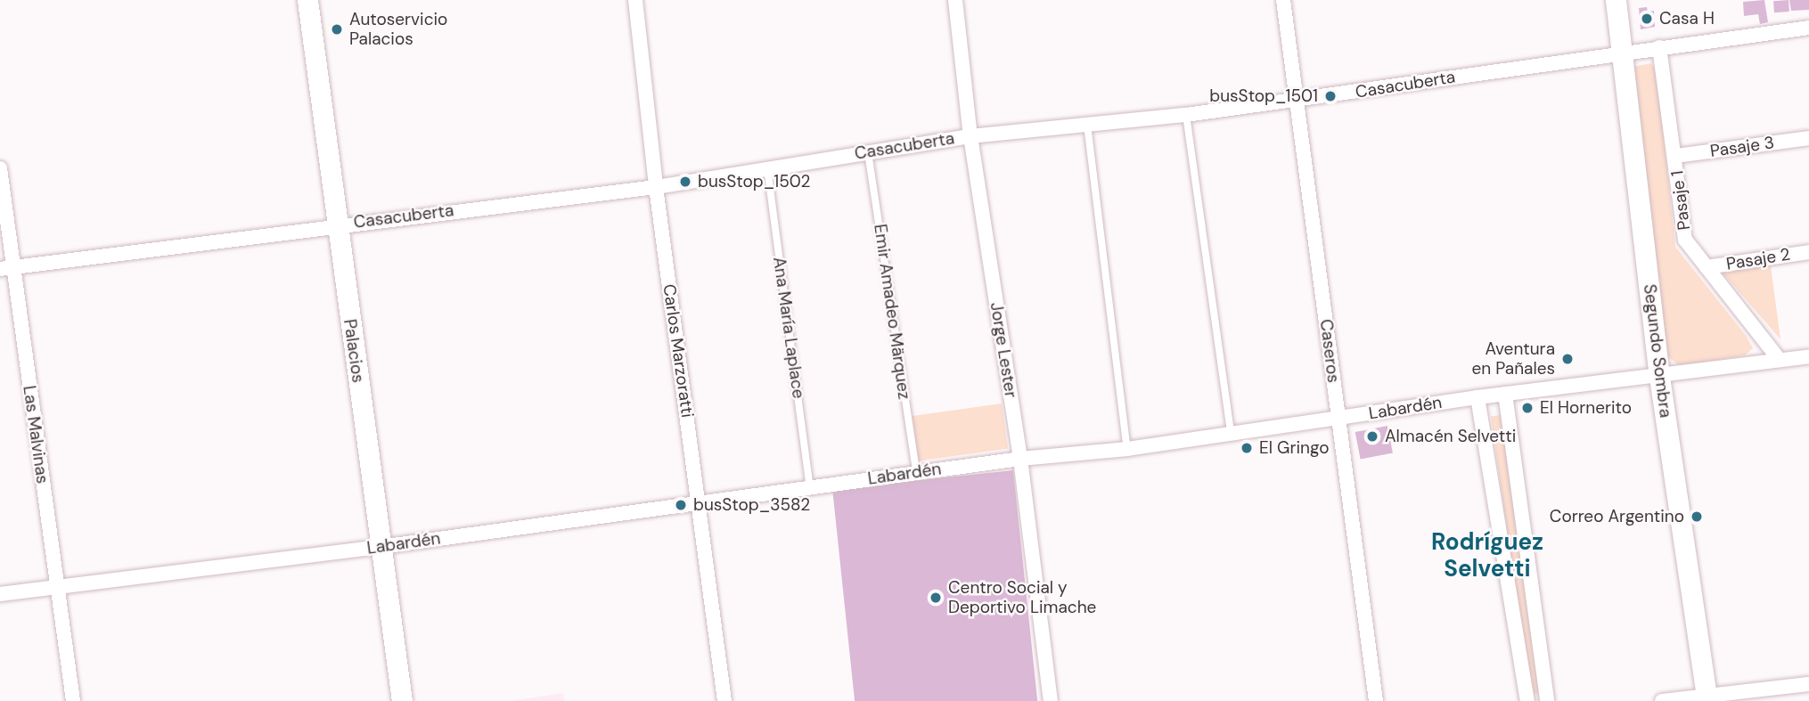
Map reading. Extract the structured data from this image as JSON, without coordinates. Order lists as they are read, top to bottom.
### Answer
{
  "streets": {
    "street": [
      "Casacuberta",
      "Pasaje 3",
      "Pasaje 1",
      "Pasaje 2",
      "Jorge Lester",
      "Palacios",
      "Carlos Marzoratti",
      "Caseros",
      "Segundo Sombra",
      "Labardén",
      "Las Malvinas"
    ],
    "lane": ["Emir Amadeo Märquez", "Ana María Laplace"]
  },
  "crossings": [
    ["Casacuberta", "Pasaje 1"],
    ["Casacuberta", "Emir Amadeo Märquez"],
    ["Casacuberta", "Ana María Laplace"],
    ["Casacuberta", "Jorge Lester"],
    ["Casacuberta", "Palacios"],
    ["Casacuberta", "Carlos Marzoratti"],
    ["Casacuberta", "Caseros"],
    ["Casacuberta", "Segundo Sombra"],
    ["Casacuberta", "Las Malvinas"],
    ["Pasaje 3", "Pasaje 1"],
    ["Pasaje 1", "Pasaje 2"],
    ["Pasaje 1", "Labardén"],
    ["Emir Amadeo Märquez", "Labardén"],
    ["Ana María Laplace", "Labardén"],
    ["Jorge Lester", "Labardén"],
    ["Palacios", "Labardén"],
    ["Carlos Marzoratti", "Labardén"],
    ["Caseros", "Labardén"],
    ["Segundo Sombra", "Labardén"],
    ["Labardén", "Las Malvinas"]
  ],
  "districts": ["Rodríguez Selvetti"],
  "places": [
    "Casa H",
    "Autoservicio Palacios",
    "busStop_1501",
    "busStop_1502",
    "Aventura en Pañales",
    "El Hornerito",
    "Almacén Selvetti",
    "El Gringo",
    "busStop_3582",
    "Correo Argentino",
    "Centro Social y Deportivo Limache"
  ]
}
